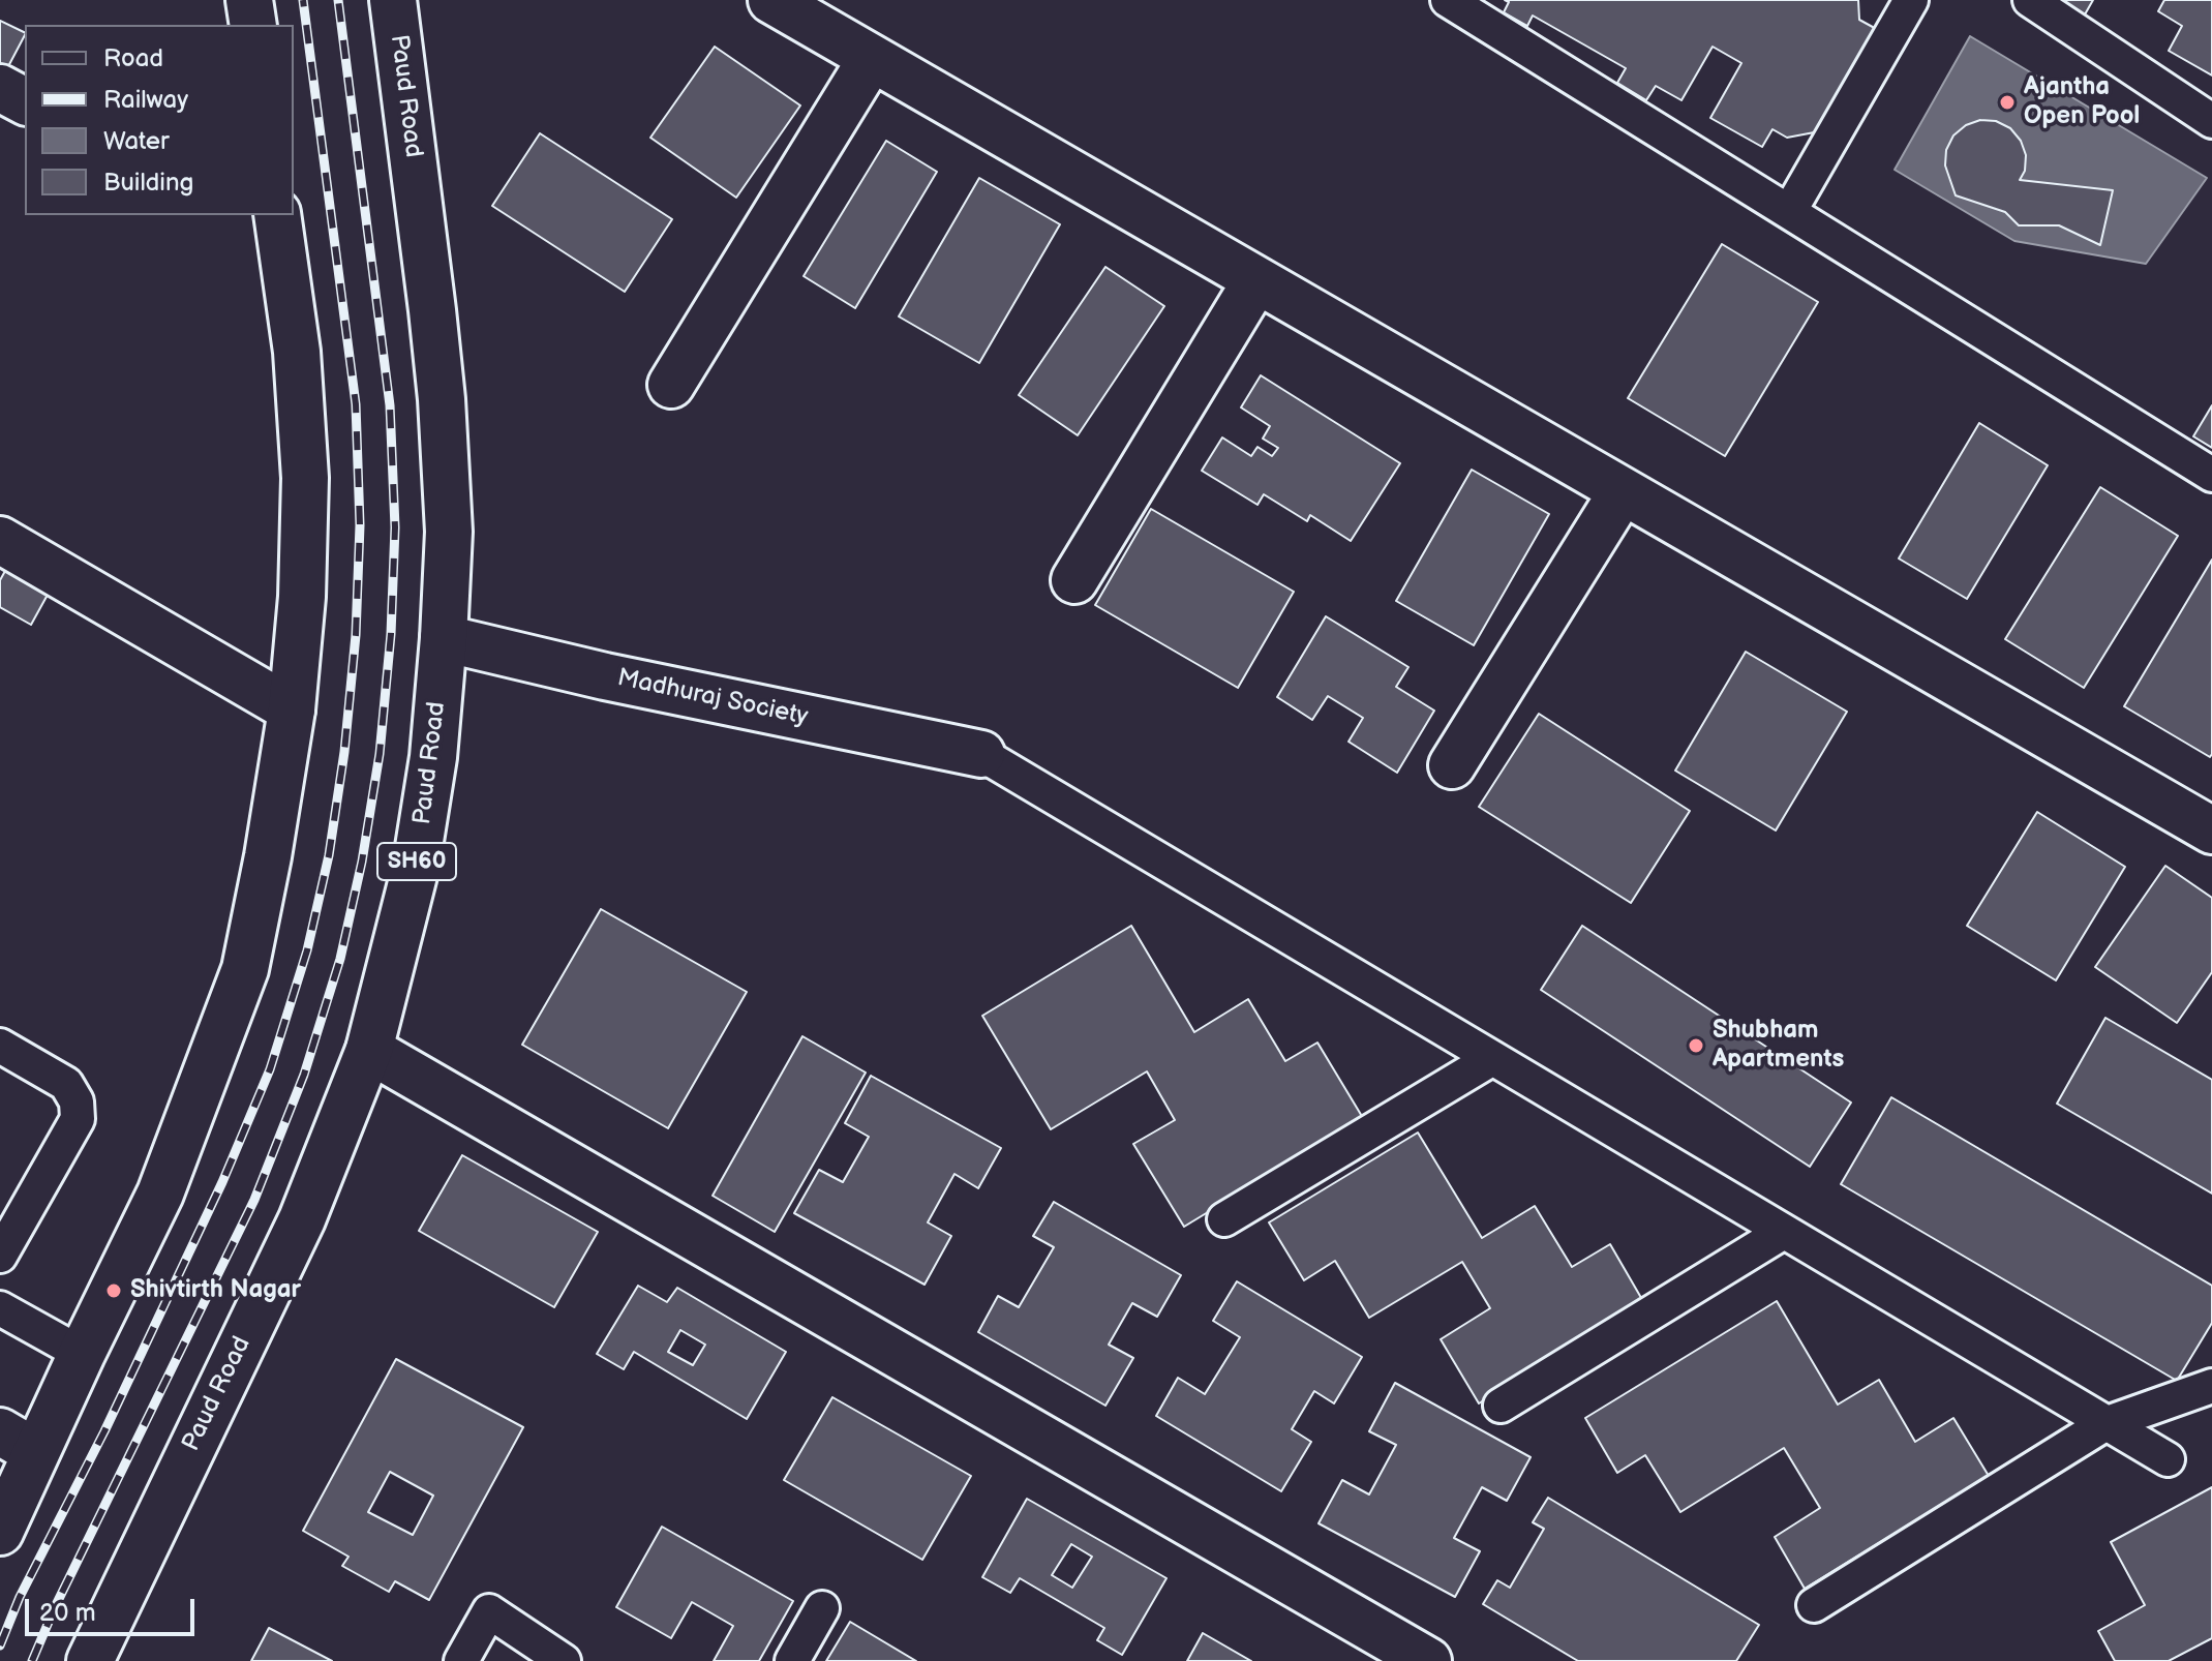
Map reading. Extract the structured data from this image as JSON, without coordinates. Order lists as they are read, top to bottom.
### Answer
{
  "streets": {
    "street": ["Paud Road", "Madhuraj Society", "SH60"]
  },
  "crossings": [
    ["Paud Road", "Madhuraj Society"]
  ],
  "places": ["Ajantha Open Pool", "Shubham Apartments", "Shivtirth Nagar"],
  "legend": [
    "Road",
    "Railway",
    "Water",
    "Building"
  ],
  "scale_bar": "20 m"
}
